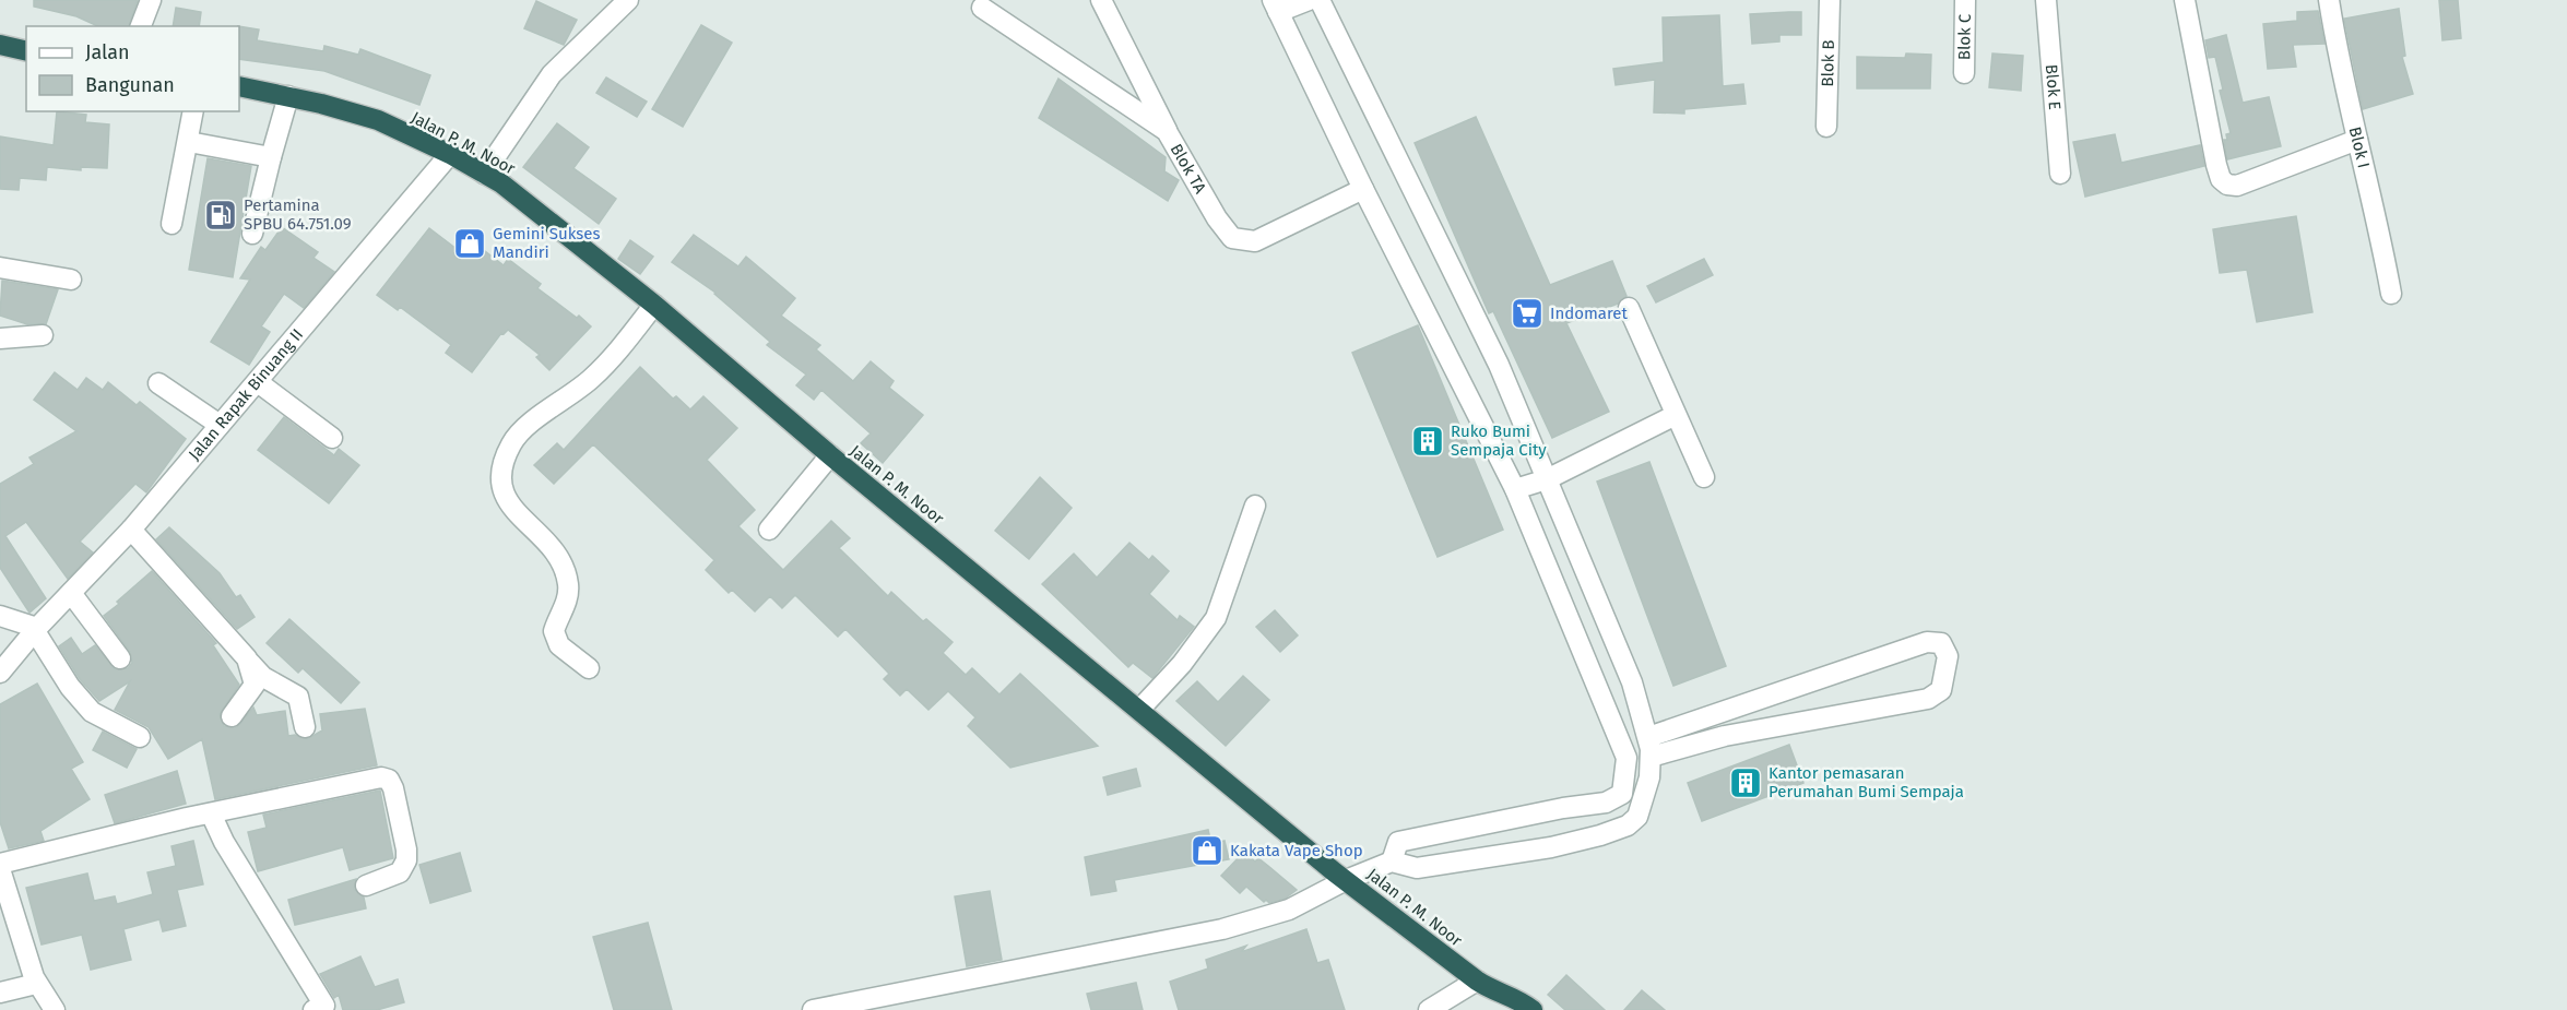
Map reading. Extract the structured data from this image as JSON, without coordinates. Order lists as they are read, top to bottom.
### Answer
{
  "streets": {
    "highway": ["Jalan P. M. Noor"],
    "street": [
      "Blok C",
      "Blok B",
      "Blok E",
      "Blok I",
      "Blok TA",
      "Jalan Rapak Binuang II"
    ]
  },
  "crossings": [
    ["Jalan P. M. Noor", "Jalan Rapak Binuang II"]
  ],
  "places": {
    "fuel station": ["Pertamina SPBU 64.751.09"],
    "shop": ["Gemini Sukses Mandiri", "Kakata Vape Shop"],
    "supermarket": ["Indomaret"],
    "building": ["Ruko Bumi Sempaja City", "Kantor pemasaran Perumahan Bumi Sempaja"]
  },
  "legend": ["Jalan", "Bangunan"]
}
